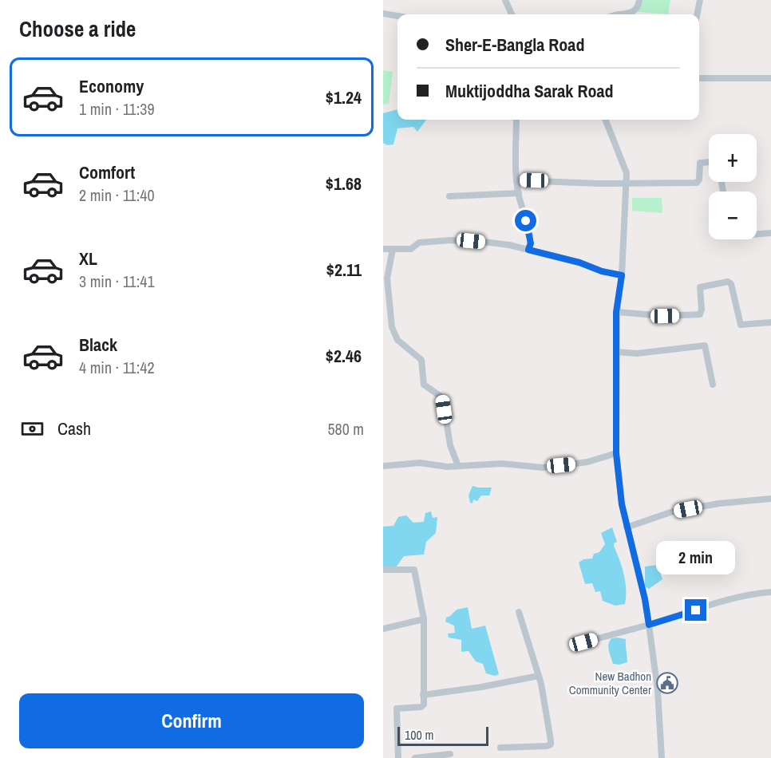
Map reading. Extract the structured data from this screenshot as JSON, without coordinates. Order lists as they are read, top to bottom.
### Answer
{
  "places": {
    "public building": ["New Badhon Community Center"]
  },
  "scale_bar": "100 m",
  "page": {
    "heading": "Choose a ride",
    "banner": ["Sher-E-Bangla Road", "Muktijoddha Sarak Road"],
    "list": [
      {
        "name": "Economy",
        "note": "1 min · 11:39",
        "value": "$1.24"
      },
      {
        "name": "Comfort",
        "note": "2 min · 11:40",
        "value": "$1.68"
      },
      {
        "name": "XL",
        "note": "3 min · 11:41",
        "value": "$2.11"
      },
      {
        "name": "Black",
        "note": "4 min · 11:42",
        "value": "$2.46"
      }
    ],
    "map_buttons": ["+", "−"],
    "pay": ["Cash", "580 m"],
    "bubble": "2 min",
    "buttons": "Confirm",
    "scale": "100 m"
  }
}
